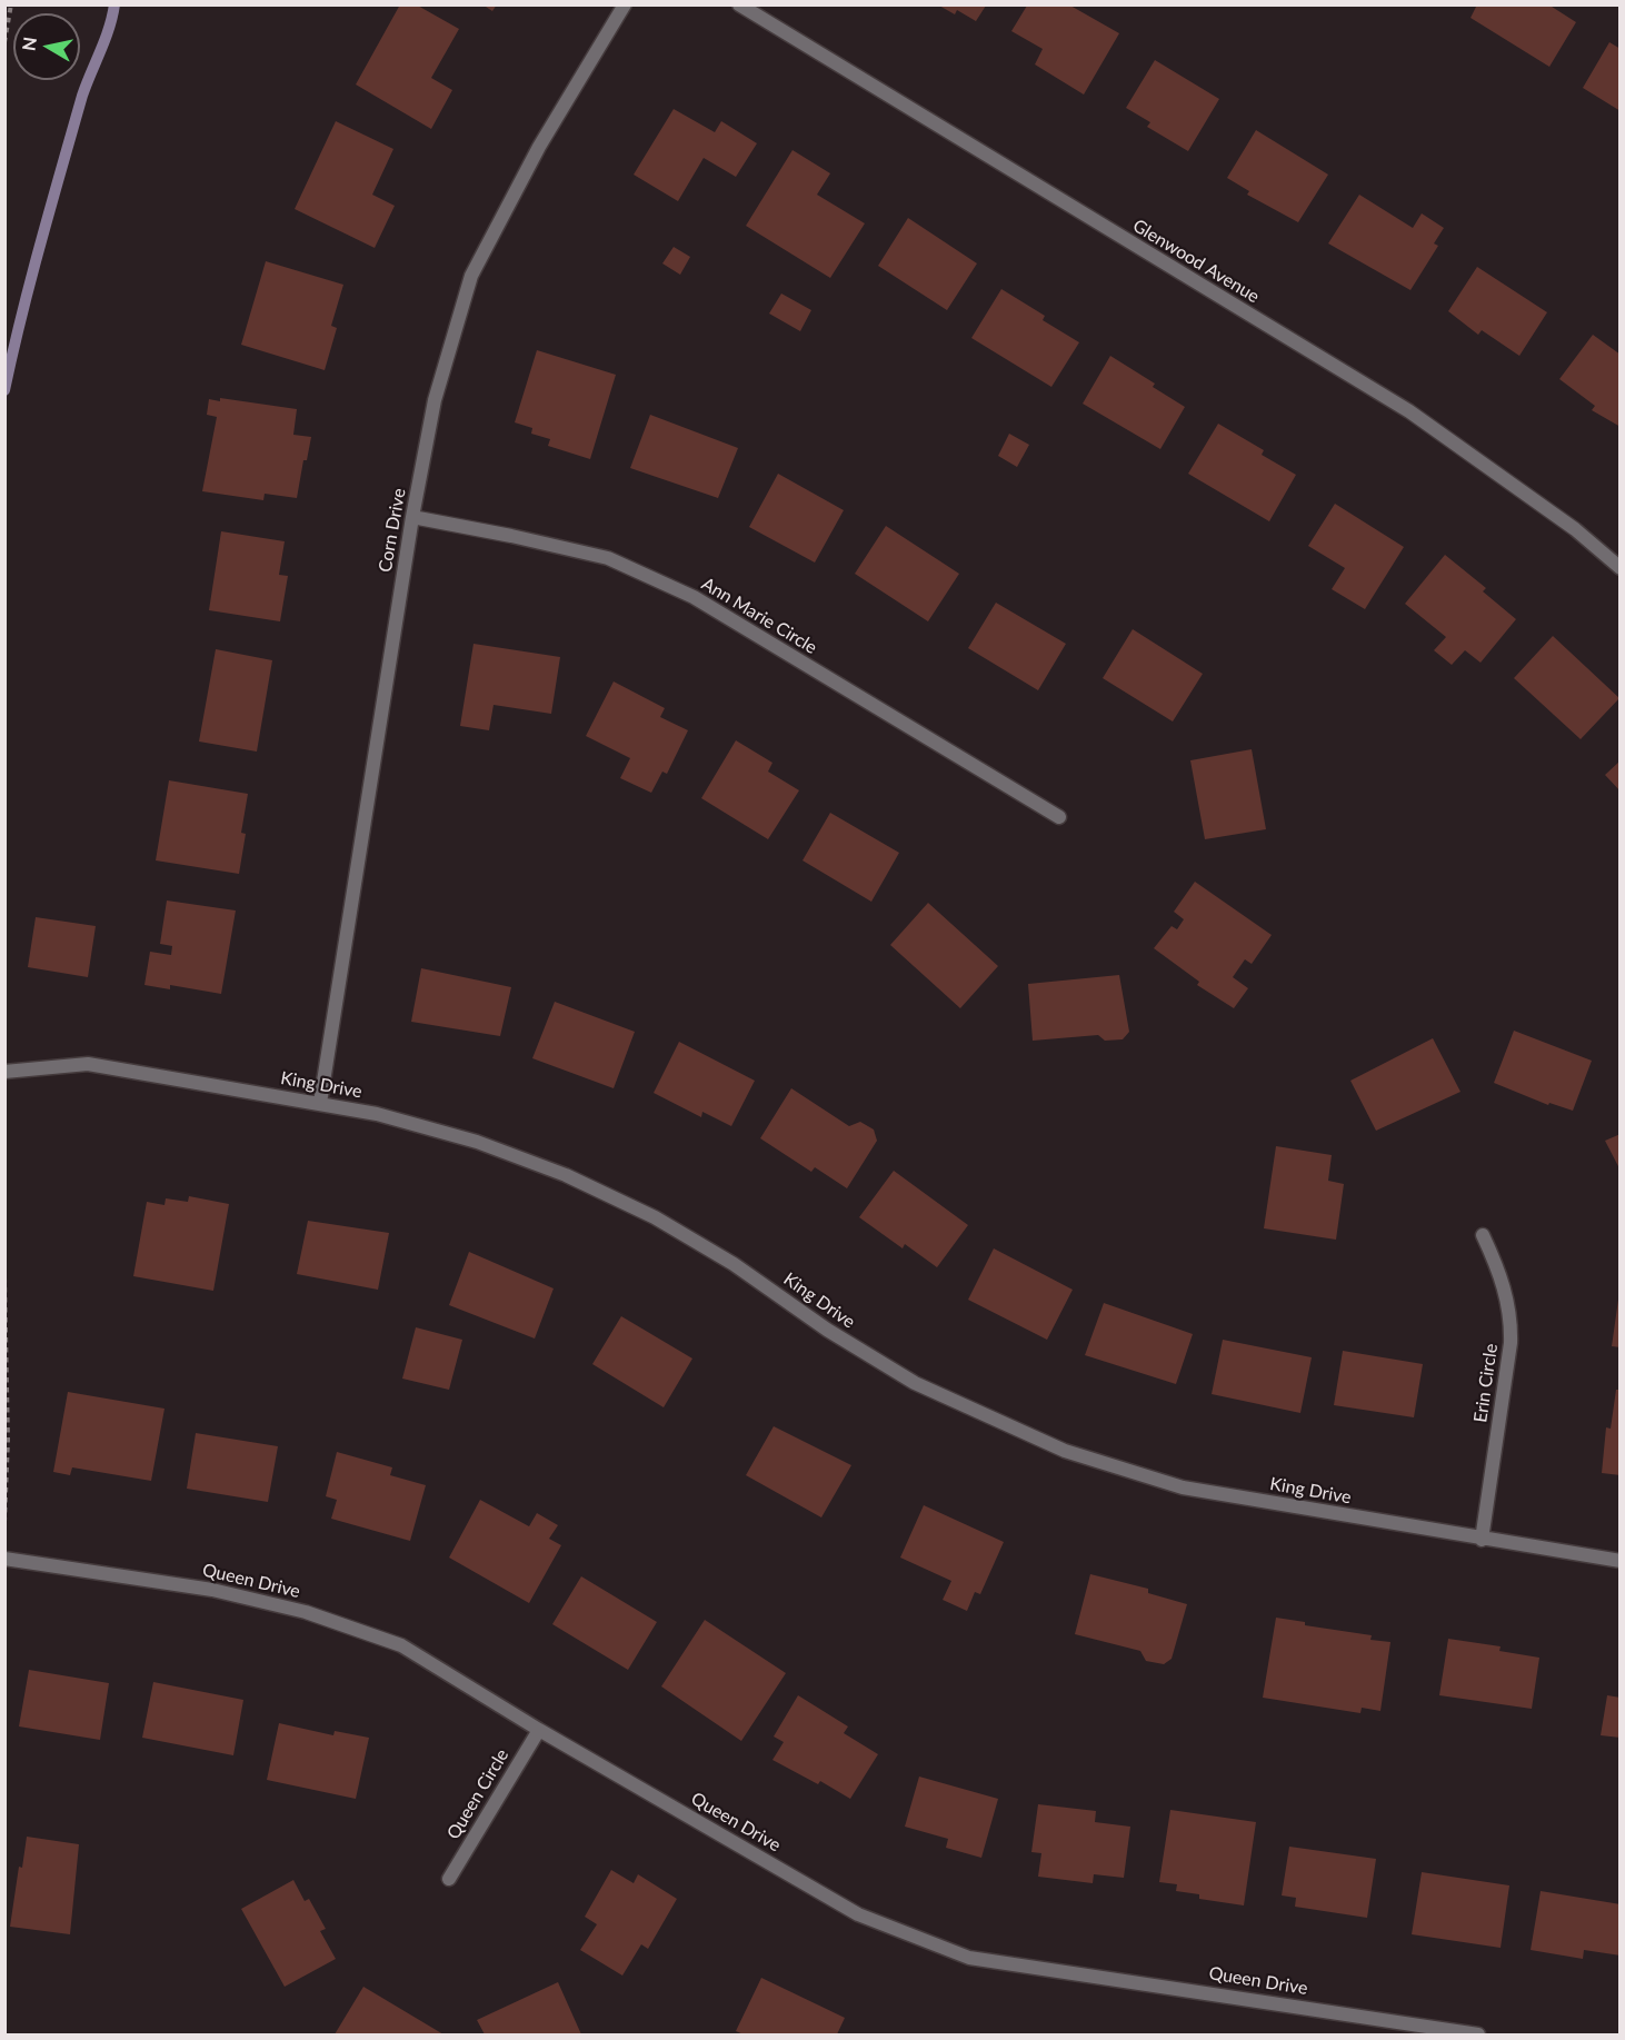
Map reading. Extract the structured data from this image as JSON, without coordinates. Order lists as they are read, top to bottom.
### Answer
{
  "streets": {
    "street": [
      "Glenwood Avenue",
      "Corn Drive",
      "Ann Marie Circle",
      "King Drive",
      "Erin Circle",
      "Queen Drive",
      "Queen Circle"
    ]
  },
  "crossings": [
    ["Corn Drive", "Ann Marie Circle"],
    ["Corn Drive", "King Drive"],
    ["King Drive", "Erin Circle"],
    ["Queen Drive", "Queen Circle"]
  ],
  "north": "left"
}
